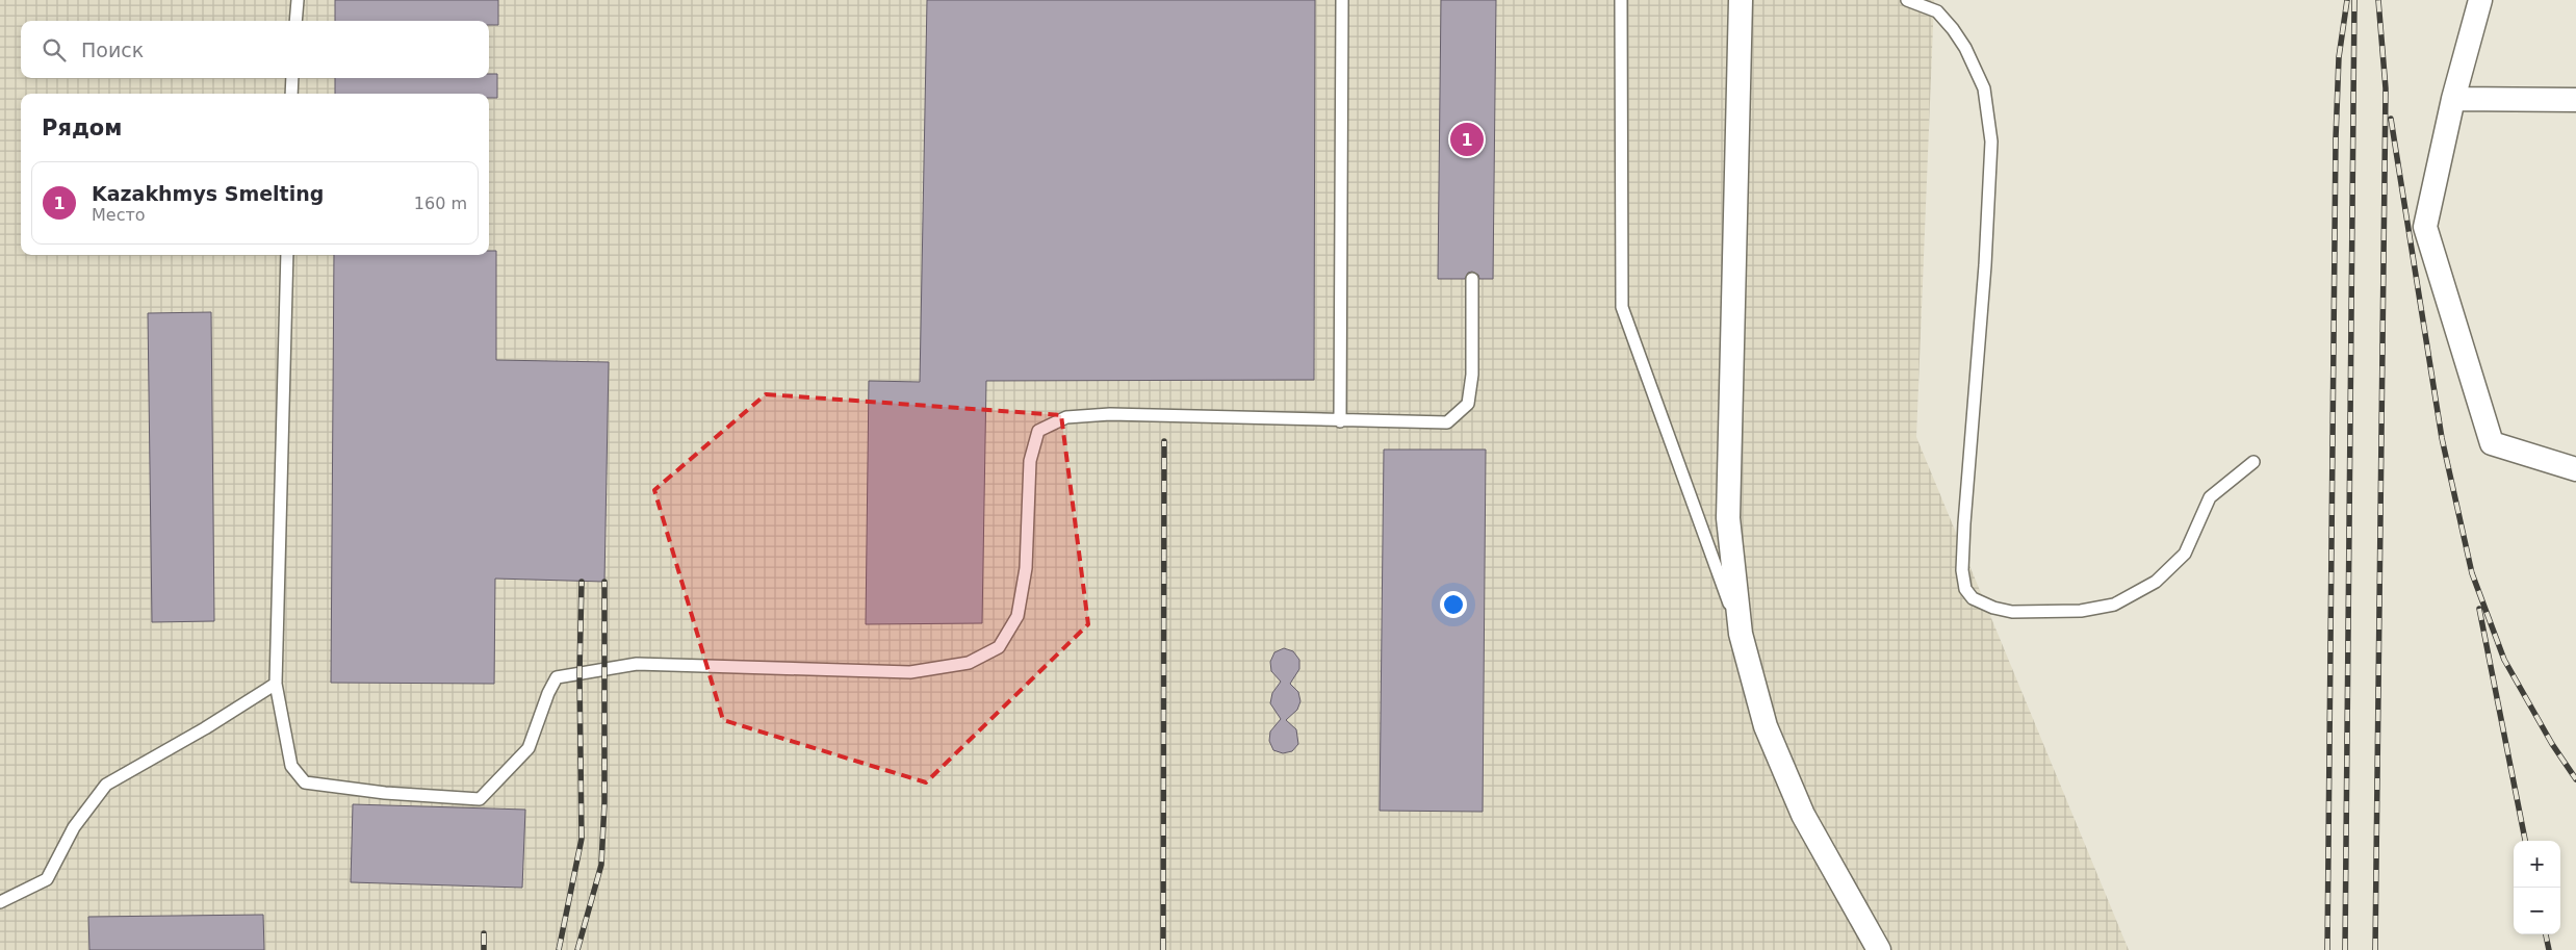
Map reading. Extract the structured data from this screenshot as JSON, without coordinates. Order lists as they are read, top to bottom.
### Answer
{
  "page": {
    "search": "Поиск",
    "heading": "Рядом",
    "pins": "1",
    "list": [
      {
        "mark": "1",
        "name": "Kazakhmys Smelting",
        "note": "Место",
        "value": "160 m"
      }
    ],
    "map_buttons": ["+", "−"]
  }
}
